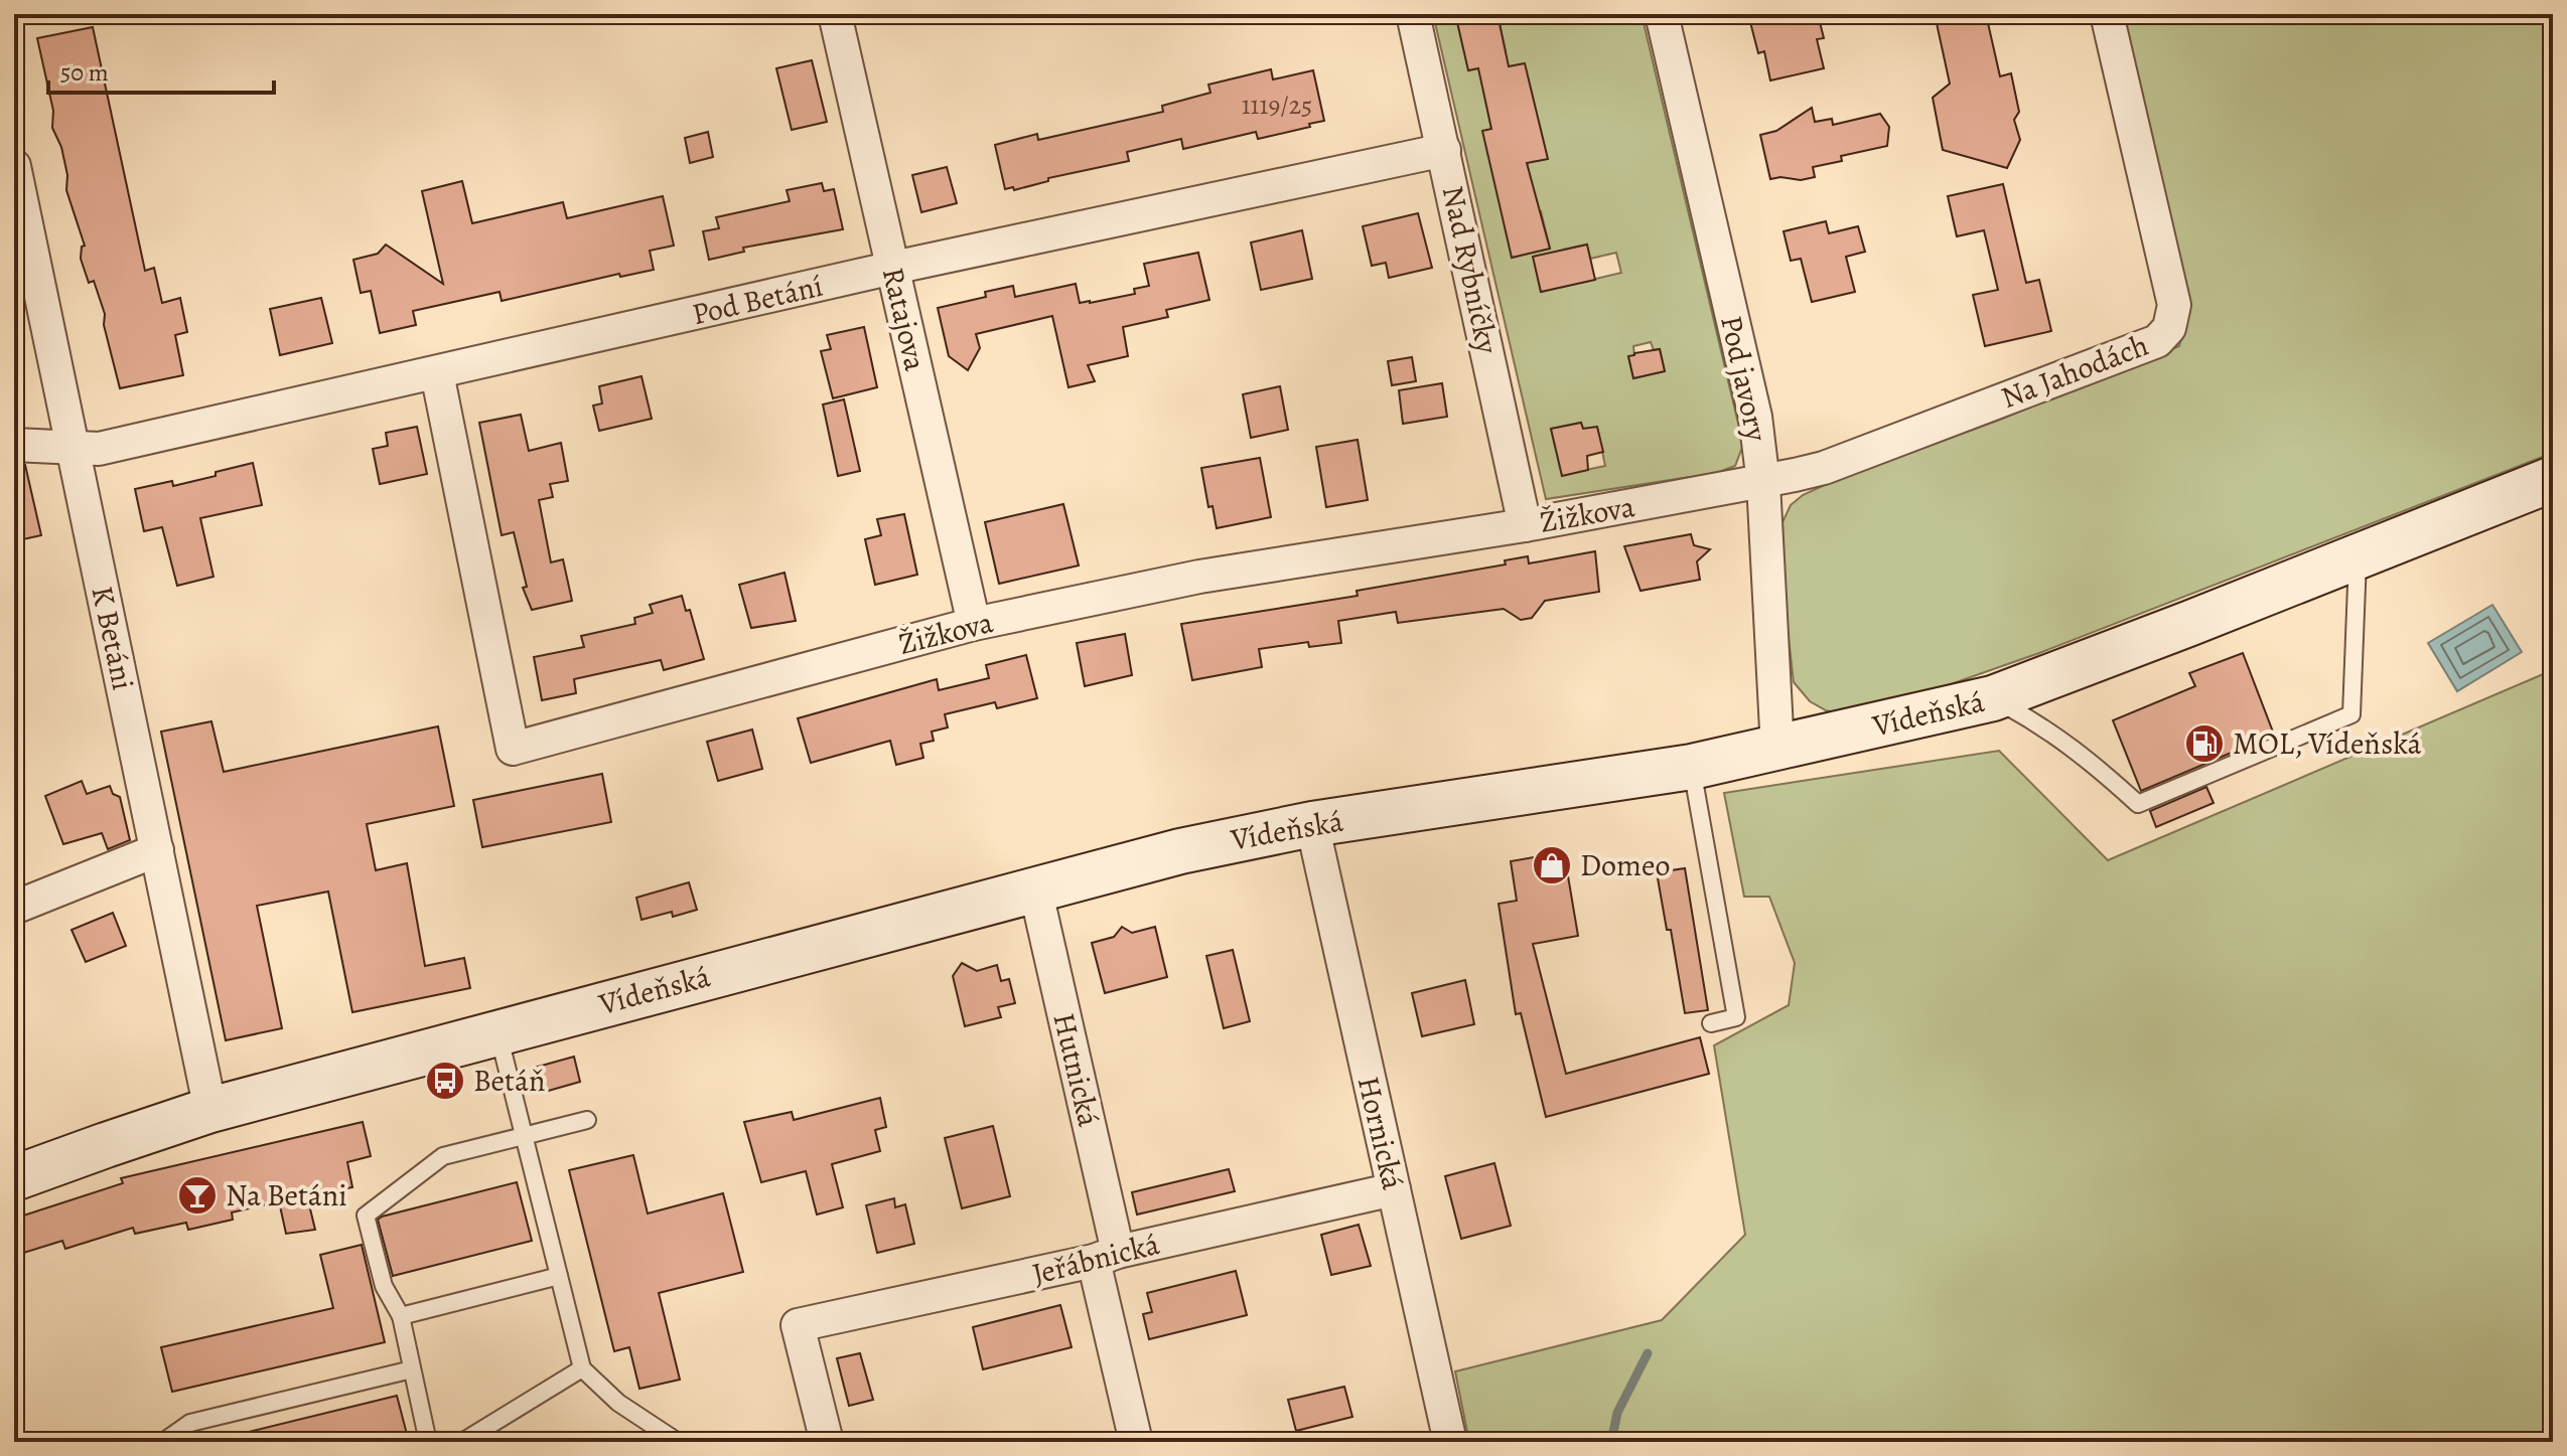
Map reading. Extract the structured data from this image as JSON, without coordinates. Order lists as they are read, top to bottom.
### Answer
{
  "streets": {
    "main road": ["Vídeňská"],
    "street": [
      "Nad Rybníčky",
      "Pod Betání",
      "Ratajova",
      "Na Jahodách",
      "Pod javory",
      "Žižkova",
      "K Betáni",
      "Hutnická",
      "Hornická",
      "Jeřábnická"
    ]
  },
  "crossings": [
    ["Nad Rybníčky", "Pod Betání"],
    ["Nad Rybníčky", "Žižkova"],
    ["Pod Betání", "Ratajova"],
    ["Pod Betání", "Žižkova"],
    ["Pod Betání", "K Betáni"],
    ["Ratajova", "Žižkova"],
    ["Na Jahodách", "Pod javory"],
    ["Na Jahodách", "Žižkova"],
    ["Pod javory", "Žižkova"],
    ["Pod javory", "Vídeňská"],
    ["K Betáni", "Vídeňská"],
    ["Vídeňská", "Hutnická"],
    ["Vídeňská", "Hornická"],
    ["Hutnická", "Jeřábnická"],
    ["Hornická", "Jeřábnická"]
  ],
  "places": {
    "fuel station": ["MOL, Vídeňská"],
    "shop": ["Domeo"],
    "bus stop": ["Betáň"],
    "bar": ["Na Betáni"]
  },
  "house_numbers": ["1119/25"],
  "scale_bar": "50 m"
}
